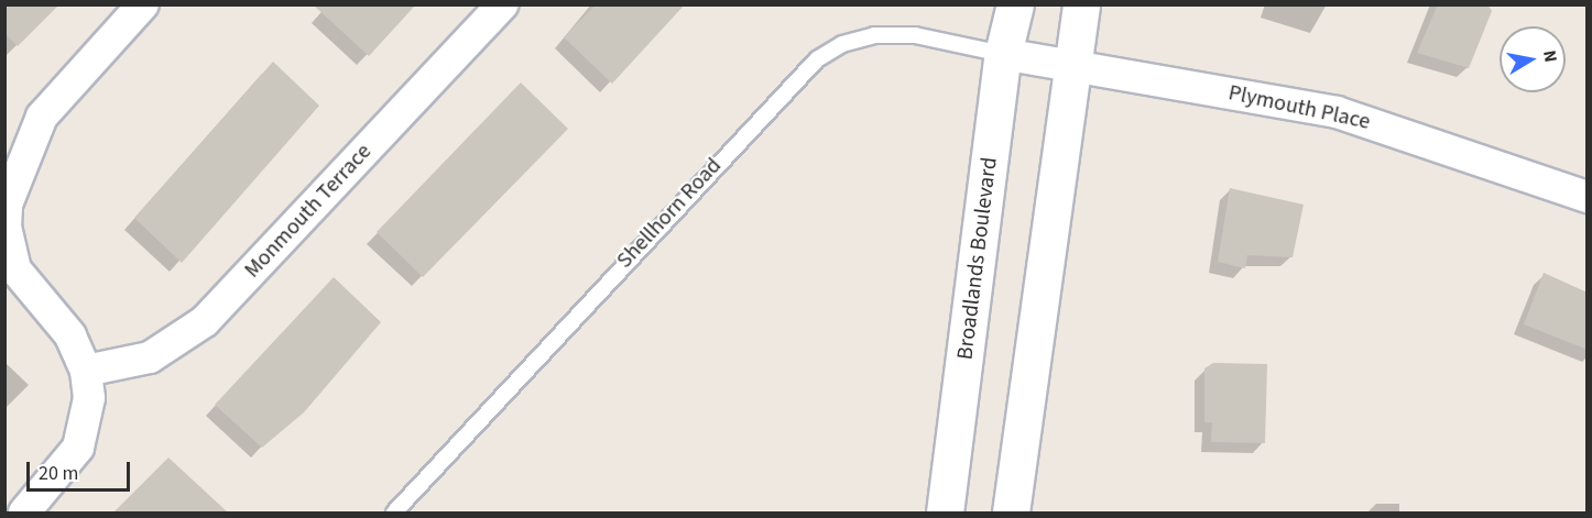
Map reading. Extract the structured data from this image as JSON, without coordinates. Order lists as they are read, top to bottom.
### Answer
{
  "streets": {
    "main road": ["Broadlands Boulevard"],
    "street": ["Plymouth Place", "Monmouth Terrace"],
    "lane": ["Shellhorn Road"]
  },
  "crossings": [
    ["Plymouth Place", "Shellhorn Road"],
    ["Plymouth Place", "Broadlands Boulevard"],
    ["Shellhorn Road", "Broadlands Boulevard"]
  ],
  "scale_bar": "20 m",
  "north": "right"
}
